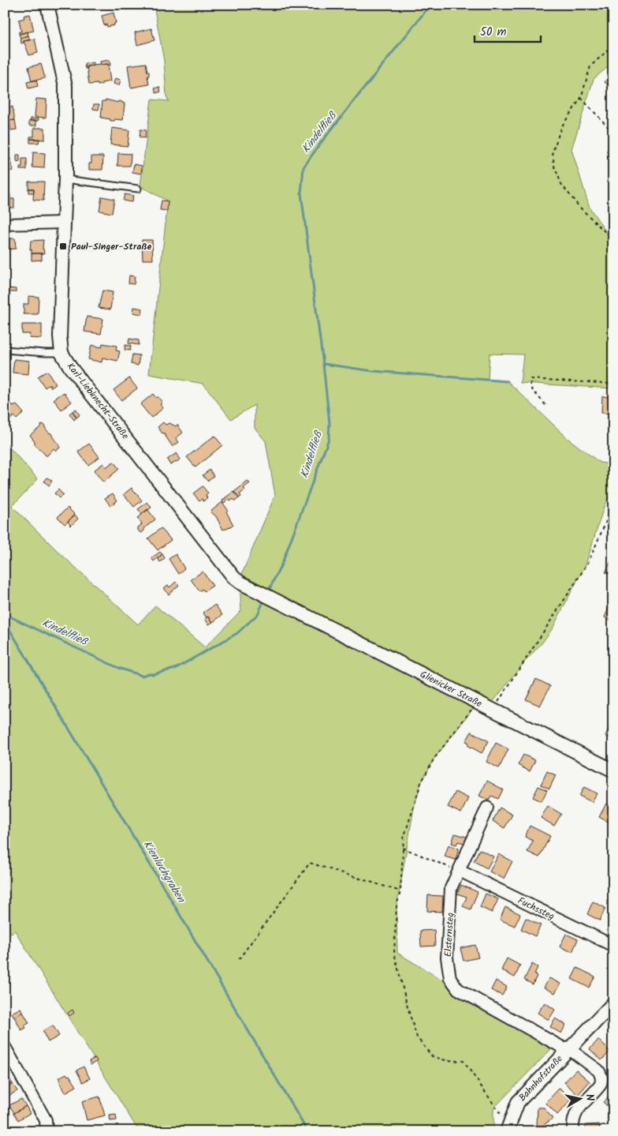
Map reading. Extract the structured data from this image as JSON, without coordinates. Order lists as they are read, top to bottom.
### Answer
{
  "streets": {
    "street": [
      "Karl-Liebknecht-Straße",
      "Glienicker Straße",
      "Fuchssteg",
      "Elsternsteg",
      "Bahnhofstraße"
    ]
  },
  "crossings": [
    ["Karl-Liebknecht-Straße", "Glienicker Straße"],
    ["Fuchssteg", "Elsternsteg"],
    ["Elsternsteg", "Bahnhofstraße"]
  ],
  "water": ["Kindelfließ", "Kienluchgraben"],
  "places": {
    "transit": ["Paul-Singer-Straße"]
  },
  "scale_bar": "50 m",
  "north": "right"
}
